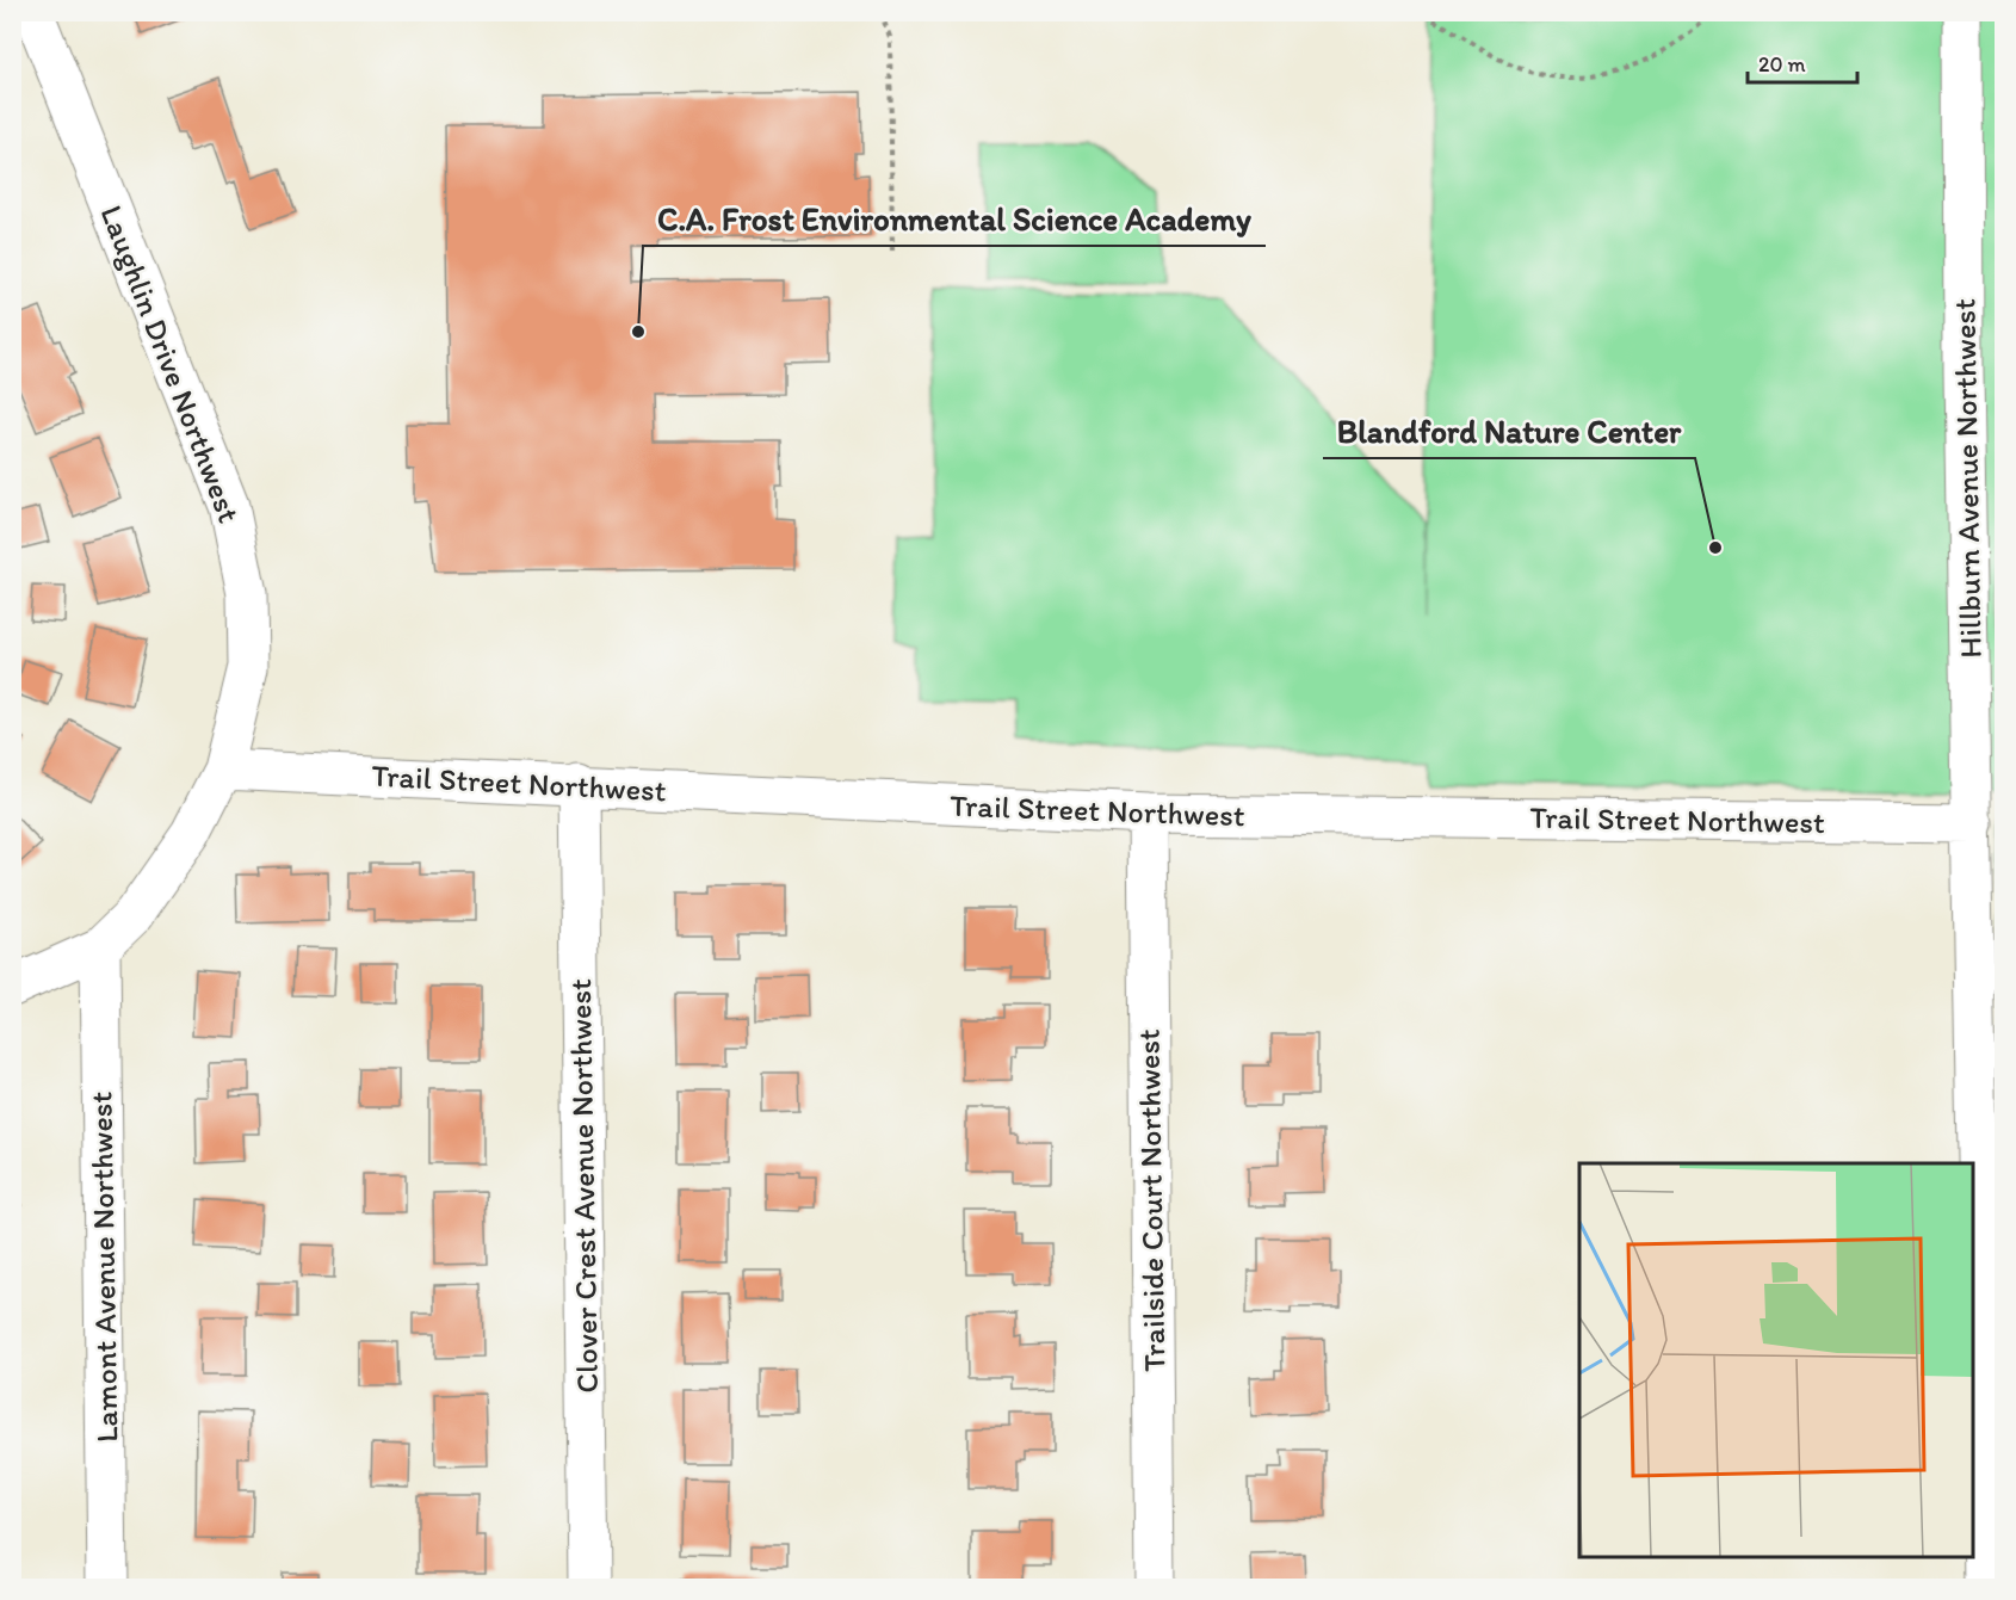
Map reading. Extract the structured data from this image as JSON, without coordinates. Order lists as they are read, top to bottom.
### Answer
{
  "streets": {
    "street": [
      "Laughlin Drive Northwest",
      "Hillburn Avenue Northwest",
      "Trail Street Northwest",
      "Clover Crest Avenue Northwest",
      "Trailside Court Northwest",
      "Lamont Avenue Northwest"
    ]
  },
  "crossings": [
    ["Laughlin Drive Northwest", "Trail Street Northwest"],
    ["Laughlin Drive Northwest", "Lamont Avenue Northwest"],
    ["Hillburn Avenue Northwest", "Trail Street Northwest"],
    ["Trail Street Northwest", "Clover Crest Avenue Northwest"],
    ["Trail Street Northwest", "Trailside Court Northwest"]
  ],
  "places": ["C.A. Frost Environmental Science Academy", "Blandford Nature Center"],
  "scale_bar": "20 m"
}
